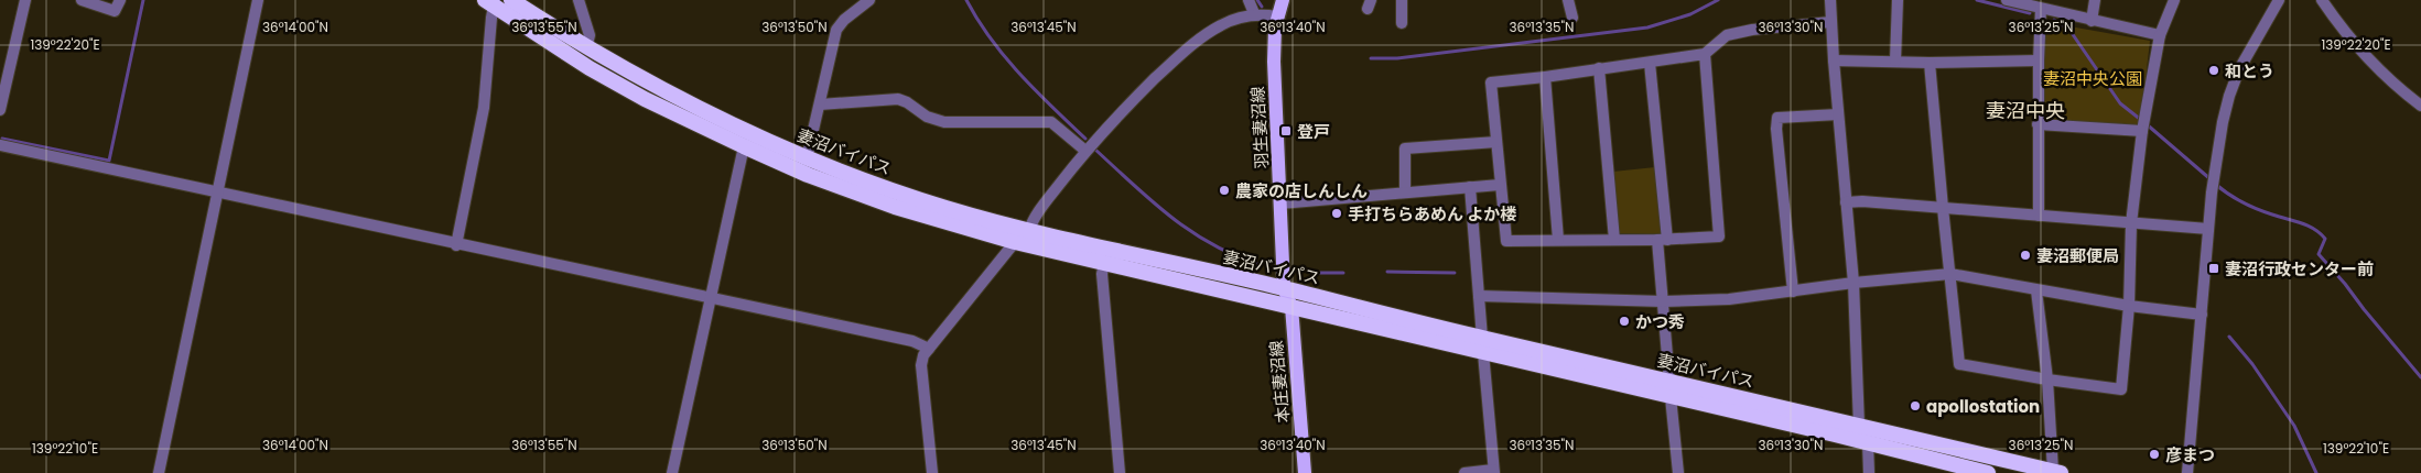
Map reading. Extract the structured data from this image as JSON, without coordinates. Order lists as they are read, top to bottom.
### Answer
{
  "streets": {
    "highway": ["妻沼バイパス"],
    "main road": ["羽生妻沼線", "本庄妻沼線"]
  },
  "crossings": [
    ["羽生妻沼線", "妻沼バイパス"],
    ["羽生妻沼線", "本庄妻沼線"],
    ["妻沼バイパス", "本庄妻沼線"]
  ],
  "districts": ["妻沼中央"],
  "parks": ["妻沼中央公園"],
  "places": {
    "other": [
      "和とう",
      "農家の店しんしん",
      "手打ちらあめん よか楼",
      "妻沼郵便局",
      "かつ秀",
      "apollostation",
      "彦まつ"
    ],
    "transit": ["登戸", "妻沼行政センター前"]
  },
  "coordinates": [
    "36°14'00\"N",
    "36°13'55\"N",
    "36°13'50\"N",
    "36°13'45\"N",
    "36°13'40\"N",
    "36°13'35\"N",
    "36°13'30\"N",
    "36°13'25\"N",
    "139°22'20\"E",
    "139°22'10\"E"
  ]
}
